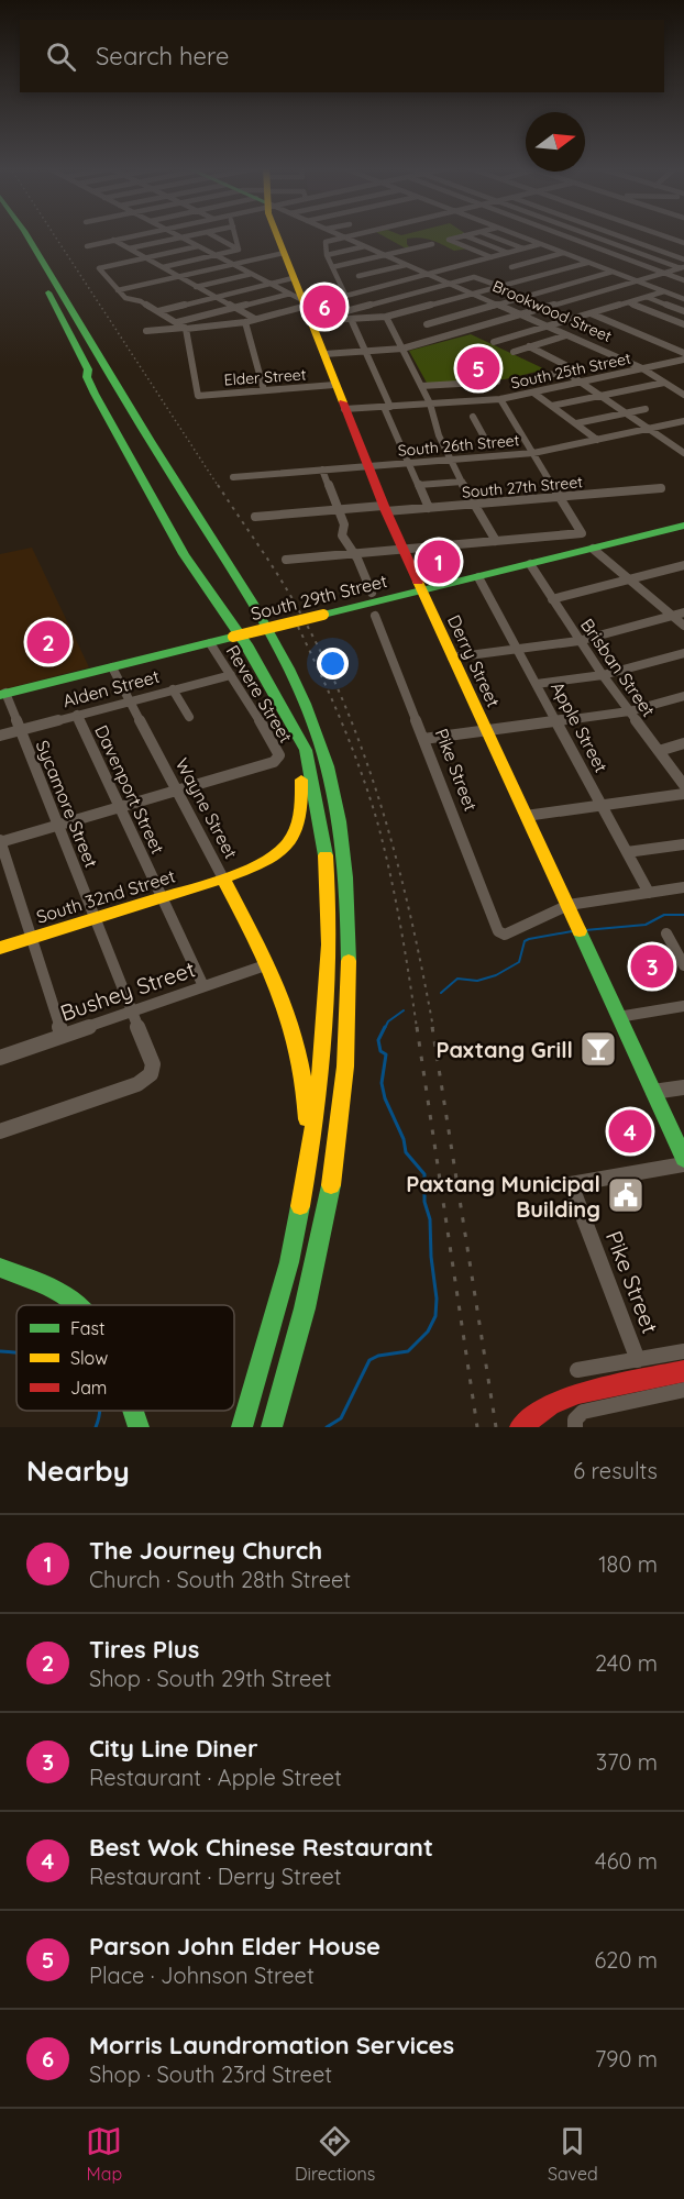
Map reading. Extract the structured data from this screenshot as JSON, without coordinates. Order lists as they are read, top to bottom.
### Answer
{
  "streets": {
    "main road": [
      "South 29th Street",
      "Derry Street",
      "Wayne Street",
      "South 32nd Street"
    ],
    "street": [
      "Brookwood Street",
      "South 25th Street",
      "Elder Street",
      "South 26th Street",
      "South 27th Street",
      "Brisban Street",
      "Alden Street",
      "Revere Street",
      "Apple Street",
      "Pike Street",
      "Davenport Street",
      "Sycamore Street",
      "Bushey Street"
    ]
  },
  "crossings": [
    ["Brookwood Street", "South 25th Street"],
    ["South 25th Street", "Derry Street"],
    ["Elder Street", "Derry Street"],
    ["South 26th Street", "Derry Street"],
    ["South 27th Street", "Derry Street"],
    ["South 29th Street", "Derry Street"],
    ["South 29th Street", "Brisban Street"],
    ["South 29th Street", "Revere Street"],
    ["South 29th Street", "Apple Street"],
    ["South 29th Street", "Sycamore Street"],
    ["South 29th Street", "Wayne Street"],
    ["Derry Street", "Pike Street"],
    ["Alden Street", "Revere Street"],
    ["Alden Street", "Davenport Street"],
    ["Alden Street", "Sycamore Street"],
    ["Alden Street", "Wayne Street"],
    ["Revere Street", "Wayne Street"],
    ["Davenport Street", "South 32nd Street"],
    ["Davenport Street", "Bushey Street"],
    ["Sycamore Street", "South 32nd Street"],
    ["Sycamore Street", "Bushey Street"],
    ["Wayne Street", "South 32nd Street"],
    ["Wayne Street", "Bushey Street"]
  ],
  "places": {
    "bar": ["Paxtang Grill"],
    "public building": ["Paxtang Municipal Building"]
  },
  "legend": ["Fast", "Slow", "Jam"],
  "north": "right",
  "page": {
    "search": "Search here",
    "pins": [
      "6",
      "5",
      "1",
      "2",
      "3",
      "4"
    ],
    "heading": ["Nearby", "6 results"],
    "list": [
      {
        "mark": "1",
        "name": "The Journey Church",
        "note": "Church · South 28th Street",
        "value": "180 m"
      },
      {
        "mark": "2",
        "name": "Tires Plus",
        "note": "Shop · South 29th Street",
        "value": "240 m"
      },
      {
        "mark": "3",
        "name": "City Line Diner",
        "note": "Restaurant · Apple Street",
        "value": "370 m"
      },
      {
        "mark": "4",
        "name": "Best Wok Chinese Restaurant",
        "note": "Restaurant · Derry Street",
        "value": "460 m"
      },
      {
        "mark": "5",
        "name": "Parson John Elder House",
        "note": "Place · Johnson Street",
        "value": "620 m"
      },
      {
        "mark": "6",
        "name": "Morris Laundromation Services",
        "note": "Shop · South 23rd Street",
        "value": "790 m"
      }
    ],
    "nav": ["Map", "Directions", "Saved"]
  }
}
